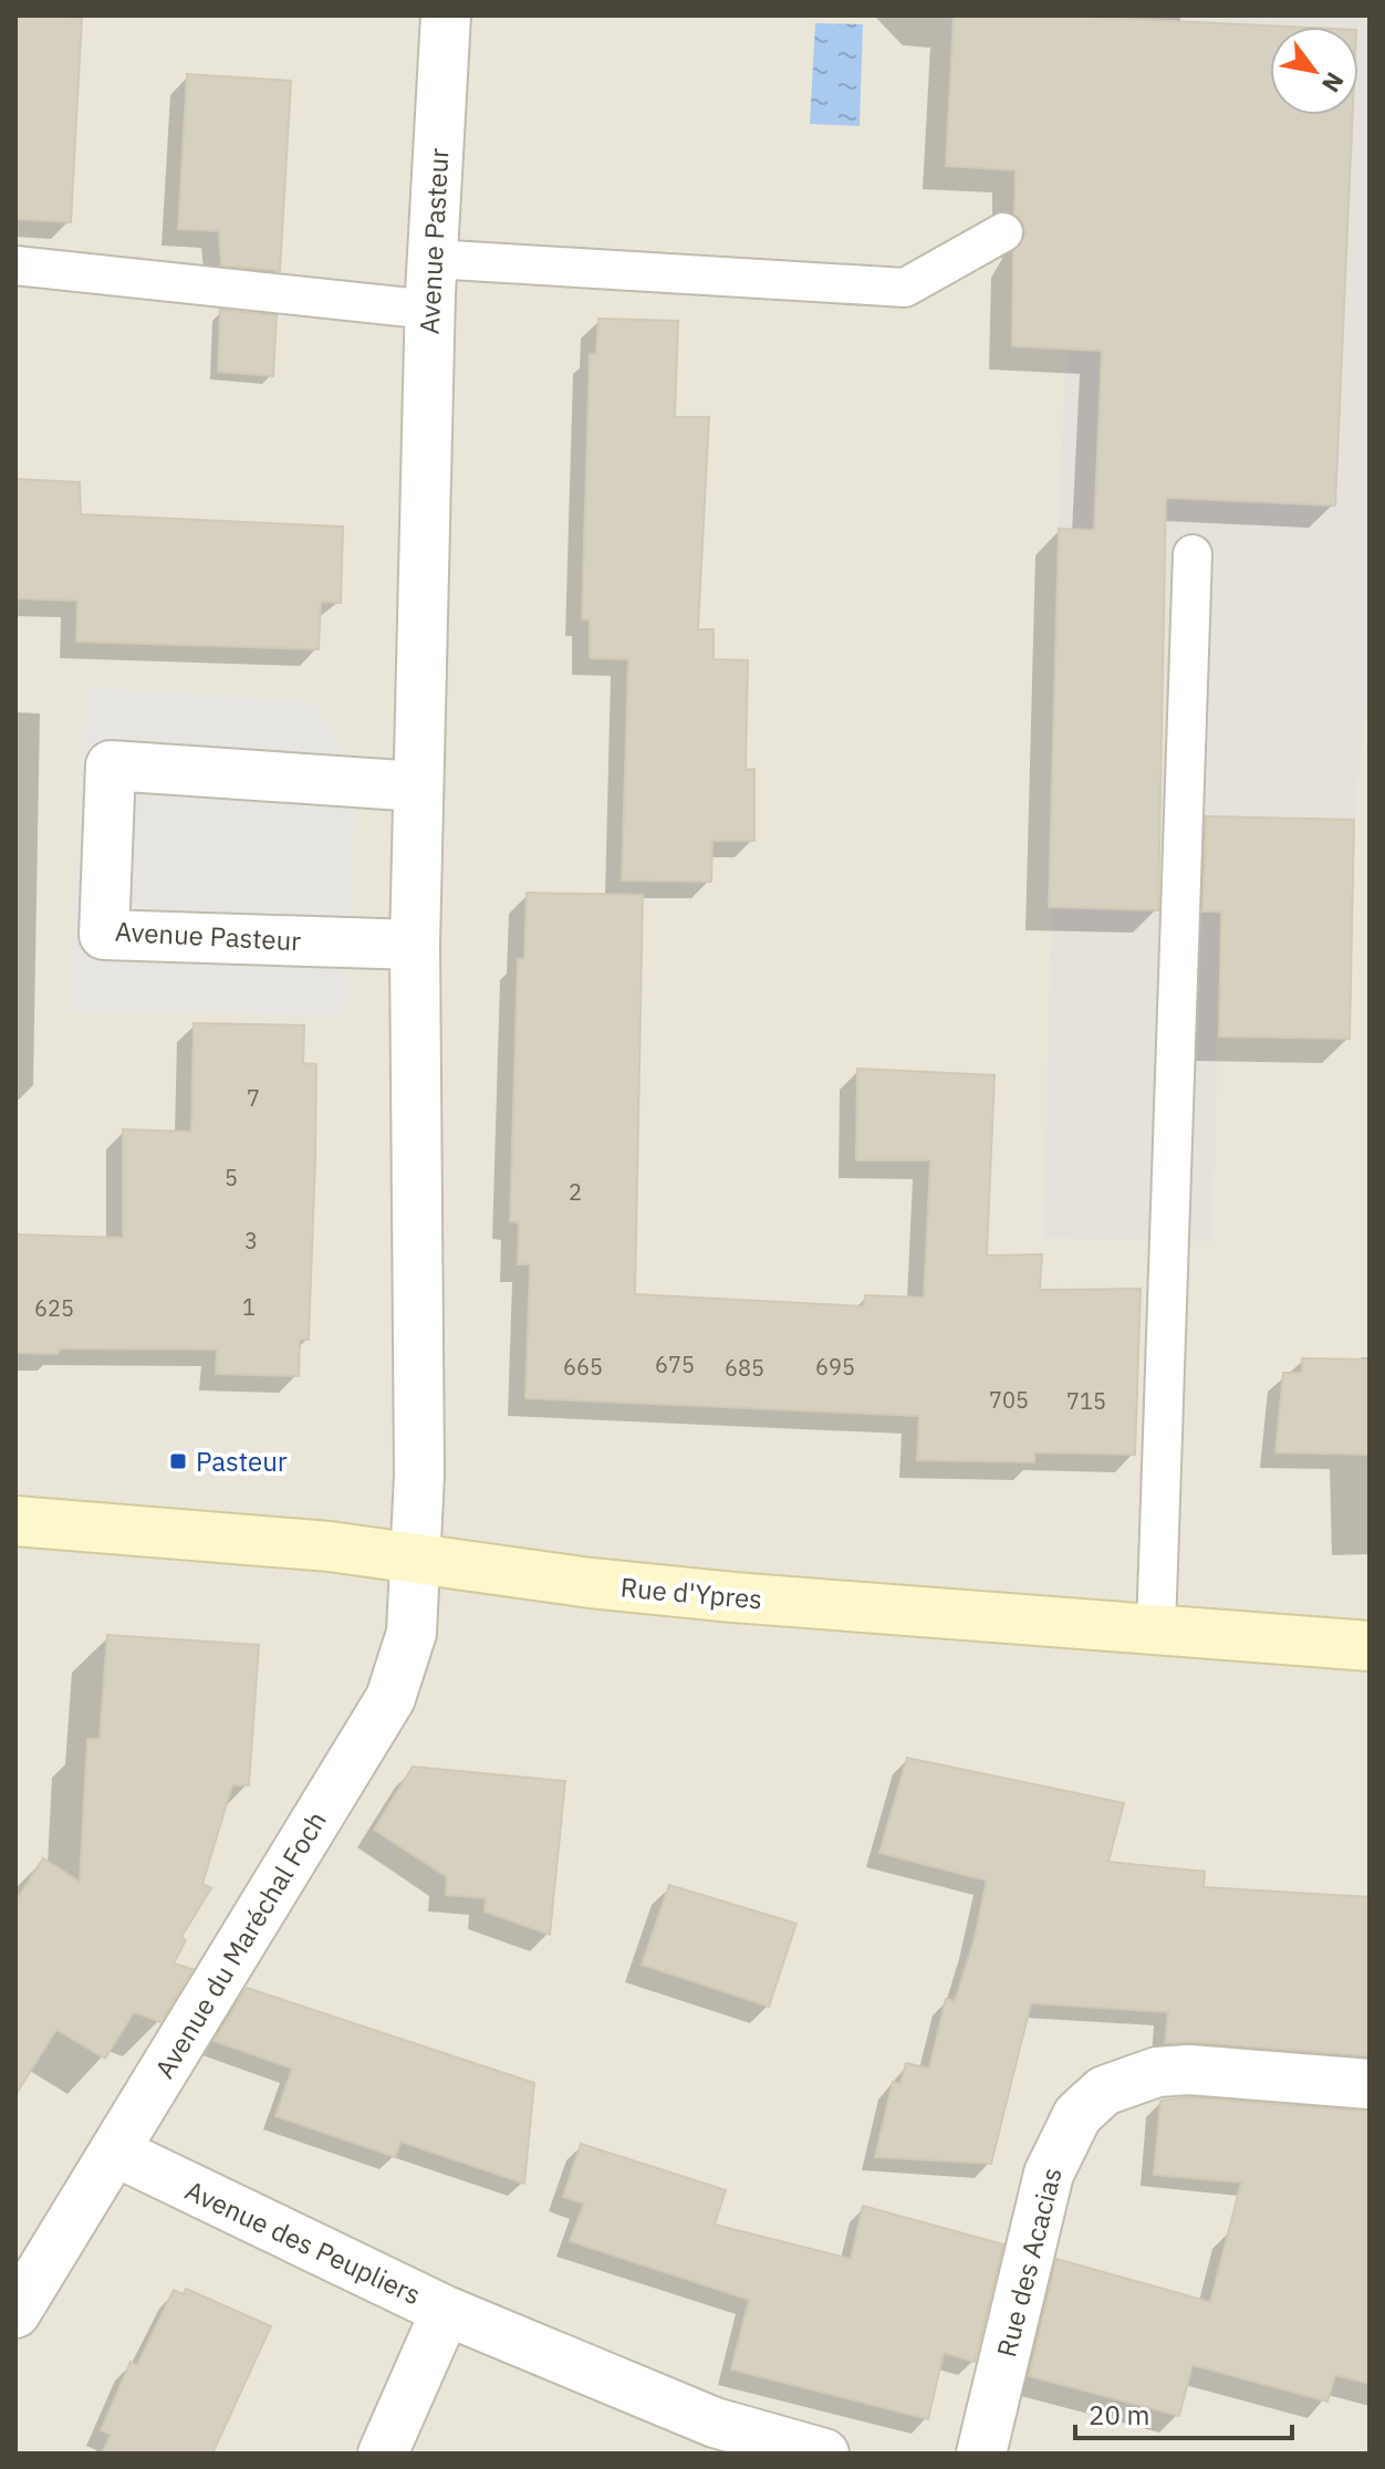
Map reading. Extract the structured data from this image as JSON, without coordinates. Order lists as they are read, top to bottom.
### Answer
{
  "streets": {
    "main road": ["Rue d'Ypres"],
    "street": [
      "Avenue Pasteur",
      "Avenue du Maréchal Foch",
      "Avenue des Peupliers",
      "Rue des Acacias"
    ]
  },
  "crossings": [
    ["Avenue Pasteur", "Rue d'Ypres"],
    ["Avenue Pasteur", "Avenue du Maréchal Foch"],
    ["Rue d'Ypres", "Avenue du Maréchal Foch"],
    ["Avenue du Maréchal Foch", "Avenue des Peupliers"]
  ],
  "places": {
    "transit": ["Pasteur"]
  },
  "house_numbers": [
    "7",
    "5",
    "2",
    "3",
    "1",
    "625",
    "675",
    "665",
    "695",
    "685",
    "705",
    "715"
  ],
  "scale_bar": "20 m",
  "north": "bottom right"
}
